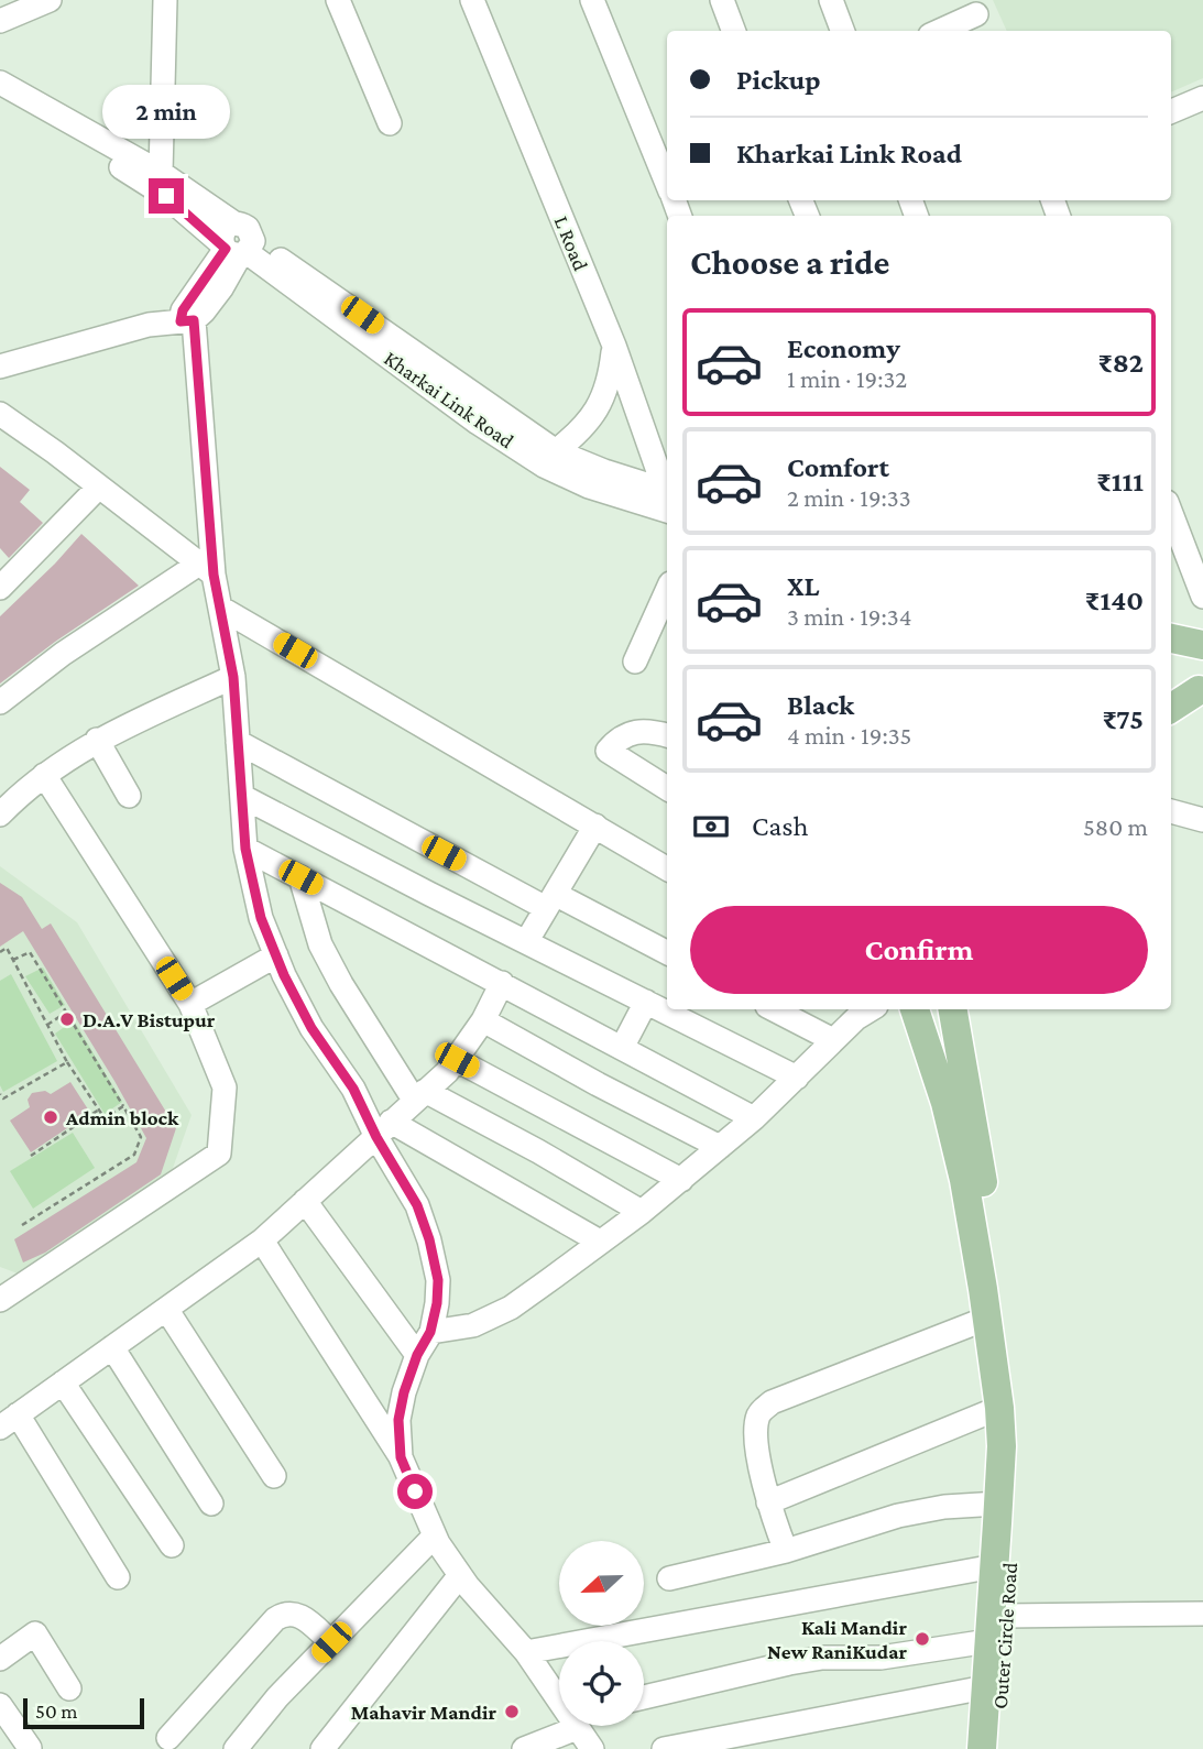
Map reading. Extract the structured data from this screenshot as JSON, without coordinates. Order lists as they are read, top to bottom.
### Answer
{
  "streets": {
    "main road": ["Outer Circle Road"],
    "street": ["L Road", "Kharkai Link Road"]
  },
  "places": [
    "D.A.V Bistupur",
    "Admin block",
    "Kali Mandir New RaniKudar",
    "Mahavir Mandir"
  ],
  "scale_bar": "50 m",
  "north": "left",
  "page": {
    "banner": ["Pickup", "Kharkai Link Road"],
    "bubble": "2 min",
    "heading": "Choose a ride",
    "list": [
      {
        "name": "Economy",
        "note": "1 min · 19:32",
        "value": "₹82"
      },
      {
        "name": "Comfort",
        "note": "2 min · 19:33",
        "value": "₹111"
      },
      {
        "name": "XL",
        "note": "3 min · 19:34",
        "value": "₹140"
      },
      {
        "name": "Black",
        "note": "4 min · 19:35",
        "value": "₹75"
      }
    ],
    "pay": ["Cash", "580 m"],
    "buttons": "Confirm",
    "scale": "50 m"
  }
}
